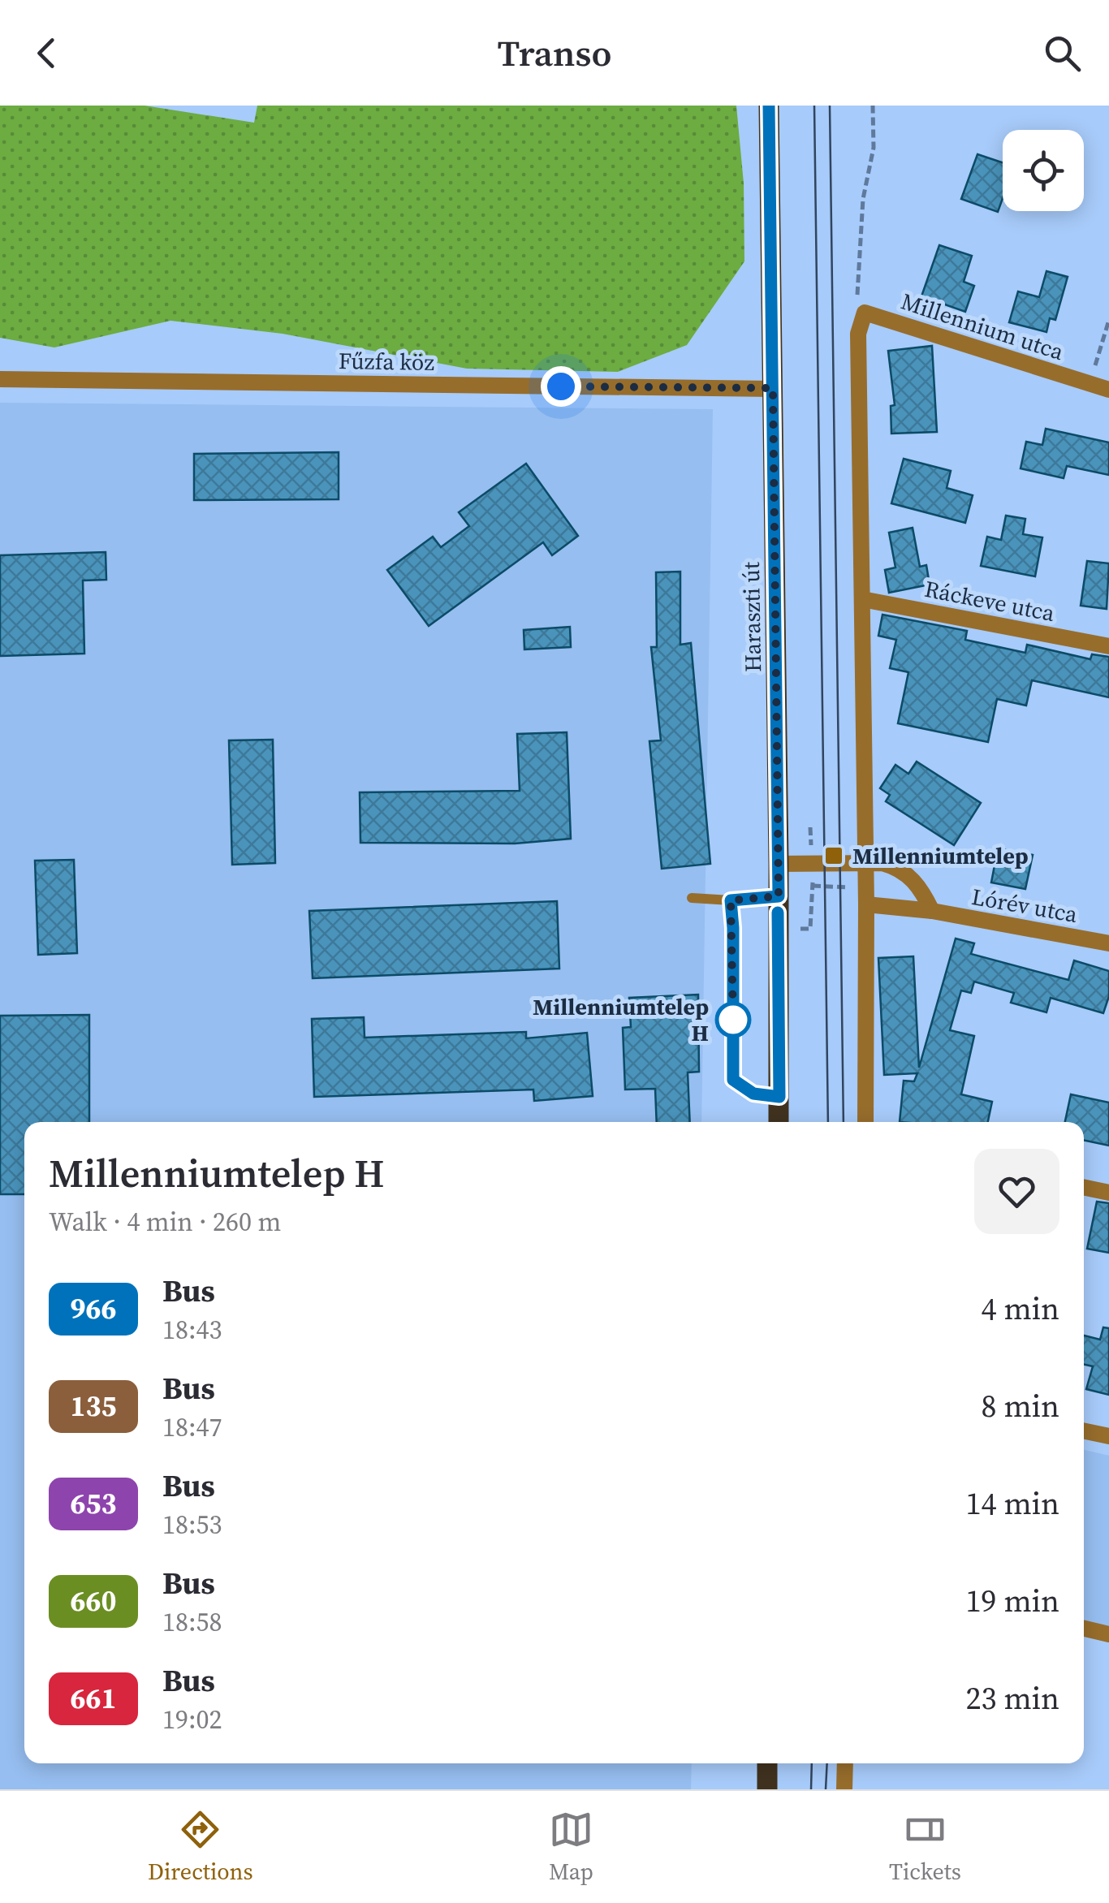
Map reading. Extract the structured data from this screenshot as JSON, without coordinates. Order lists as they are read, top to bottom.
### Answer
{
  "streets": {
    "main road": ["Haraszti út"],
    "street": [
      "Millennium utca",
      "Fűzfa köz",
      "Ráckeve utca",
      "Lórév utca"
    ]
  },
  "crossings": [
    ["Millennium utca", "Ráckeve utca"],
    ["Fűzfa köz", "Haraszti út"]
  ],
  "places": {
    "transit": ["Millenniumtelep"],
    "other": ["Millenniumtelep H"]
  },
  "lines": ["bus line 966"],
  "page": {
    "header": "Transo",
    "heading": ["Millenniumtelep H", "Walk · 4 min · 260 m"],
    "list": [
      {
        "mark": "966",
        "name": "Bus",
        "note": "18:43",
        "value": "4 min"
      },
      {
        "mark": "135",
        "name": "Bus",
        "note": "18:47",
        "value": "8 min"
      },
      {
        "mark": "653",
        "name": "Bus",
        "note": "18:53",
        "value": "14 min"
      },
      {
        "mark": "660",
        "name": "Bus",
        "note": "18:58",
        "value": "19 min"
      },
      {
        "mark": "661",
        "name": "Bus",
        "note": "19:02",
        "value": "23 min"
      }
    ],
    "tabs": ["Directions", "Map", "Tickets"]
  }
}
